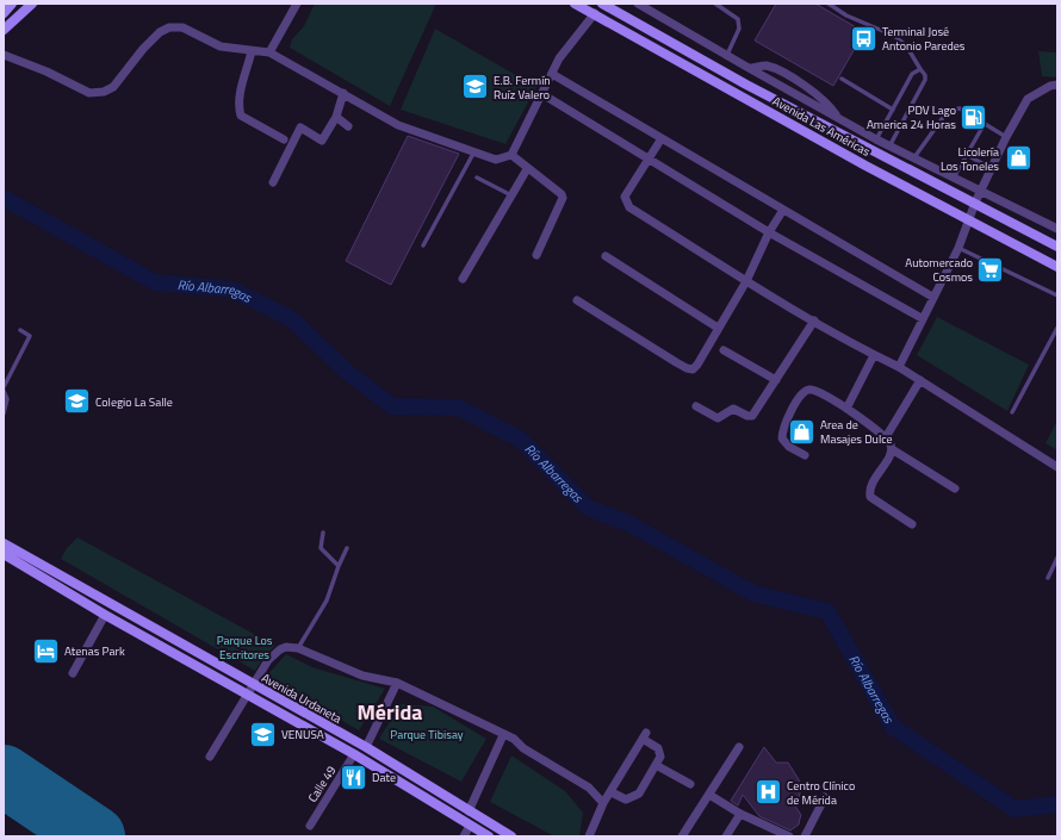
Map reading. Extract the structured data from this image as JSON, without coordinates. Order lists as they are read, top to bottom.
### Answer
{
  "streets": {
    "street": ["Avenida Las Américas", "Avenida Urdaneta", "Calle 49"]
  },
  "crossings": [
    ["Avenida Urdaneta", "Calle 49"]
  ],
  "districts": ["Mérida"],
  "water": ["Río Albarregas"],
  "parks": ["Parque Los Escritores", "Parque Tibisay"],
  "places": {
    "bus stop": ["Terminal José Antonio Paredes"],
    "school or university": ["E.B. Fermín Ruíz Valero", "Colegio La Salle", "VENUSA"],
    "fuel station": ["PDV Lago America 24 Horas"],
    "shop": ["Licolería Los Toneles", "Area de Masajes Dulce"],
    "supermarket": ["Automercado Cosmos"],
    "hotel": ["Atenas Park"],
    "restaurant": ["Date"],
    "hospital": ["Centro Clínico de Mérida"]
  }
}
